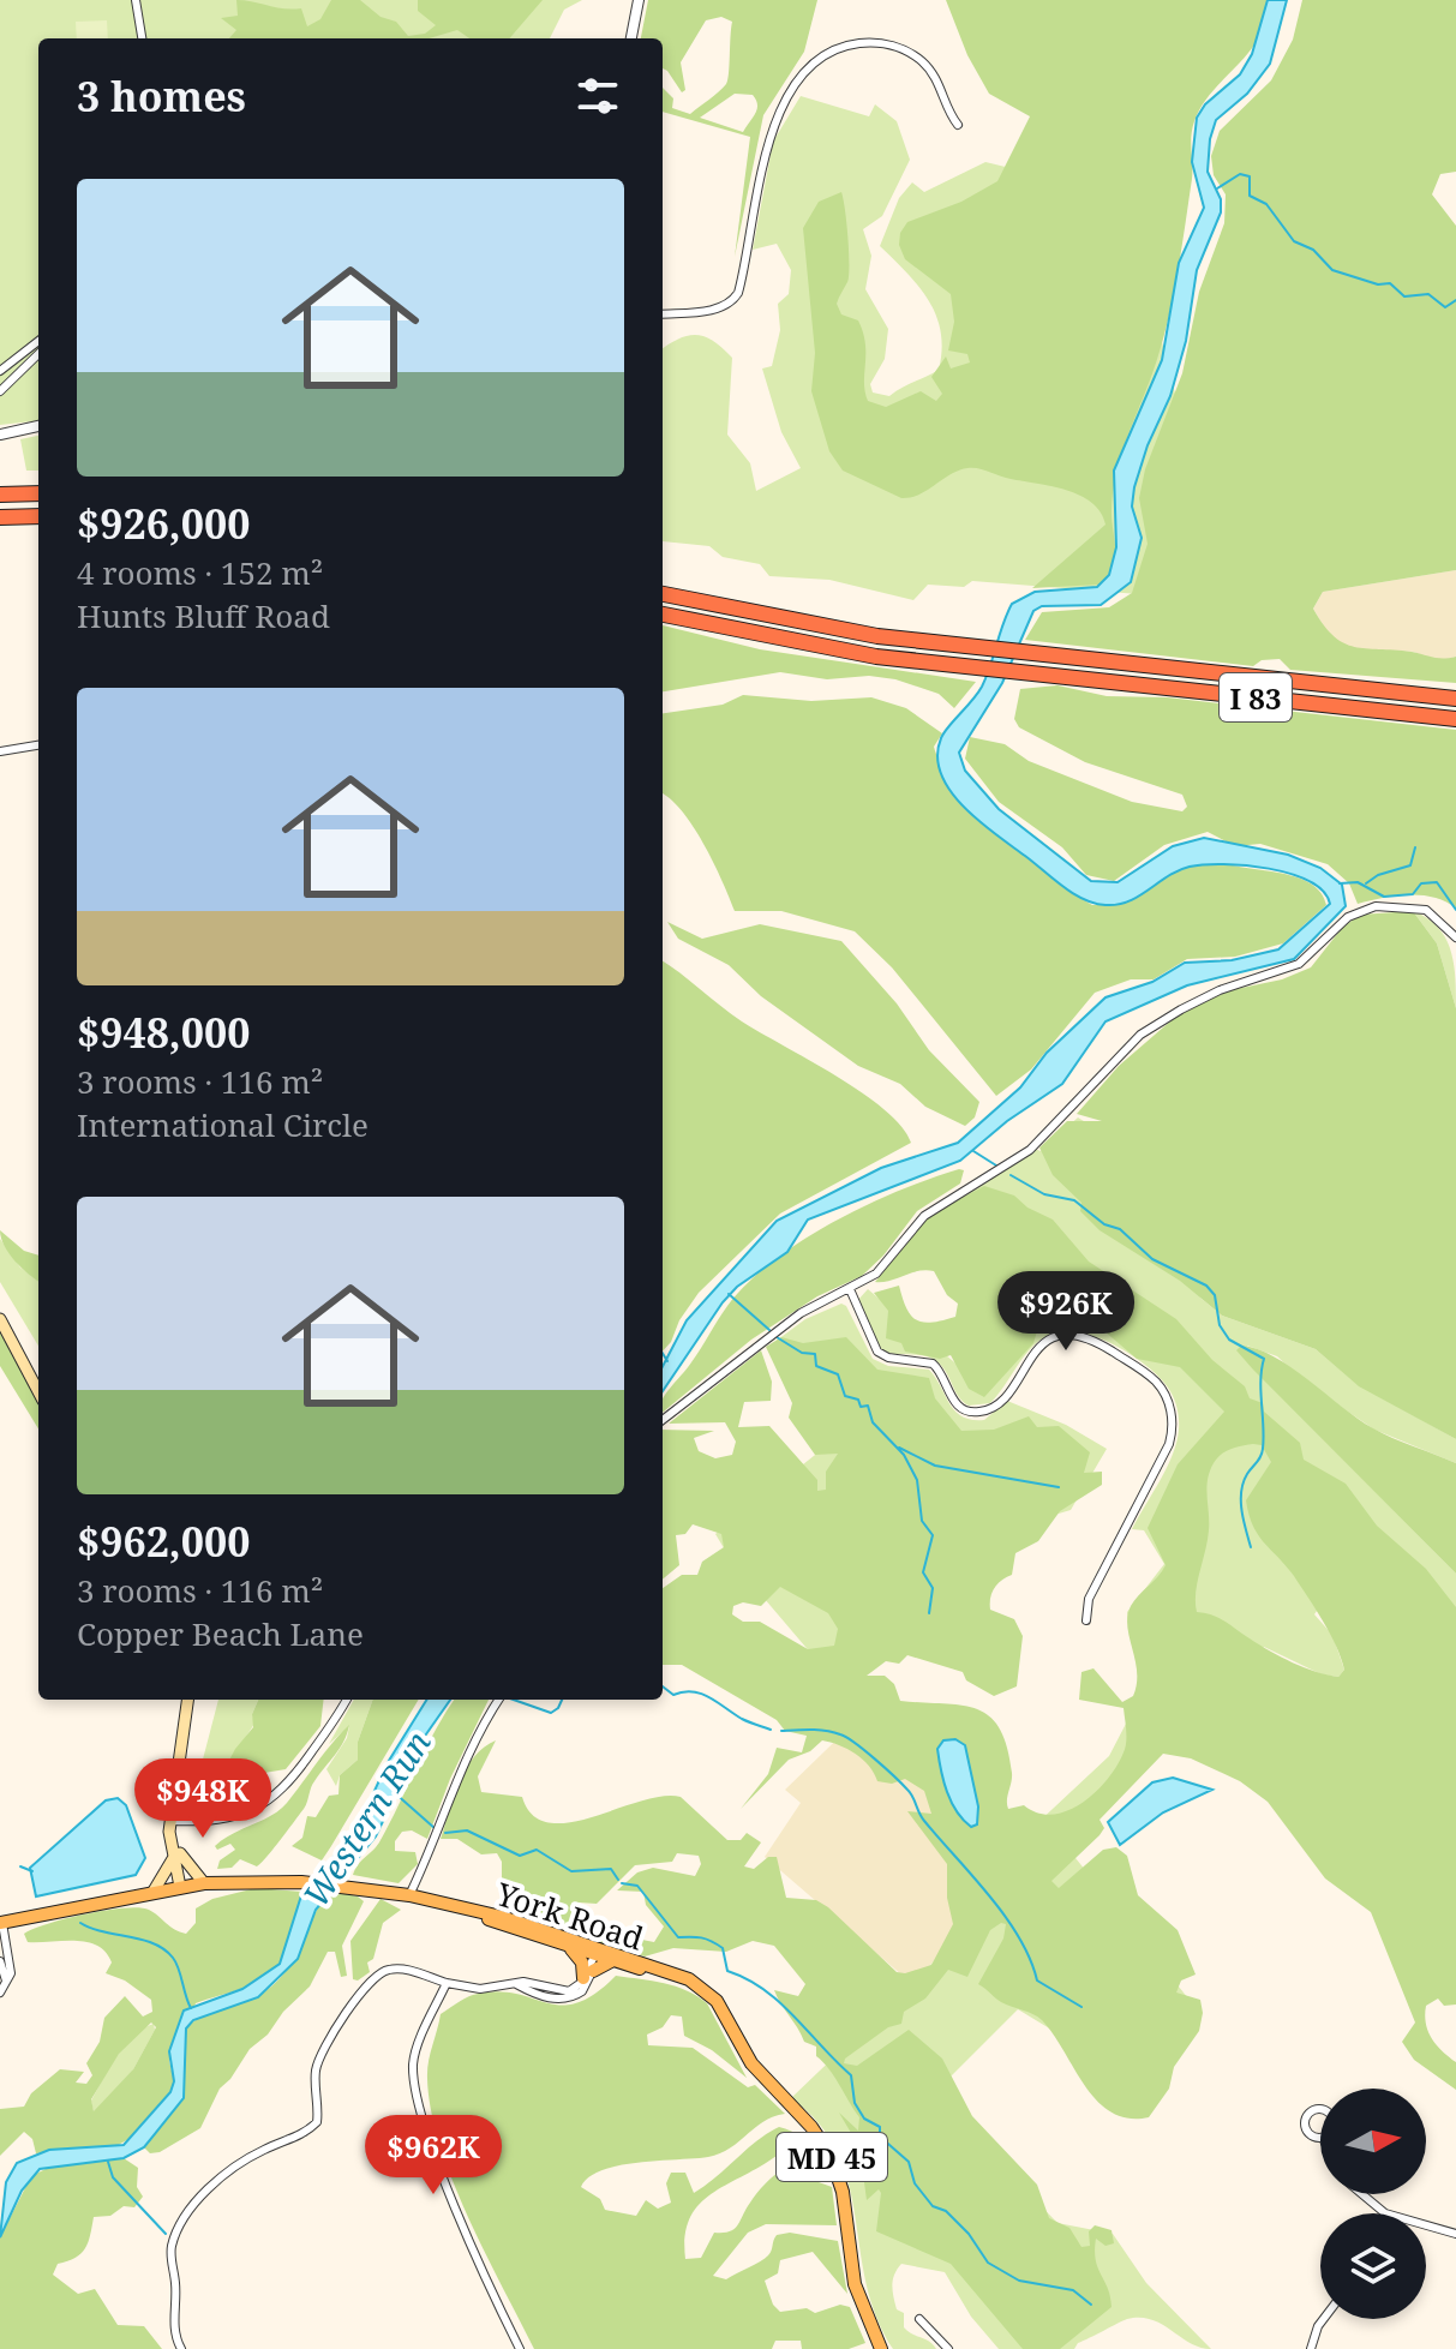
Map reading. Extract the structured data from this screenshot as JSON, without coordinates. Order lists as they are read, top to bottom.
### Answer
{
  "streets": {
    "highway": ["I 83"],
    "main road": ["York Road", "MD 45"]
  },
  "water": ["Western Run"],
  "north": "right",
  "page": {
    "heading": "3 homes",
    "list": [
      {
        "name": "$926,000",
        "note": "4 rooms · 152 m² · Hunts Bluff Road"
      },
      {
        "name": "$948,000",
        "note": "3 rooms · 116 m² · International Circle"
      },
      {
        "name": "$962,000",
        "note": "3 rooms · 116 m² · Copper Beach Lane"
      }
    ],
    "price": ["$926K", "$948K", "$962K"]
  }
}
